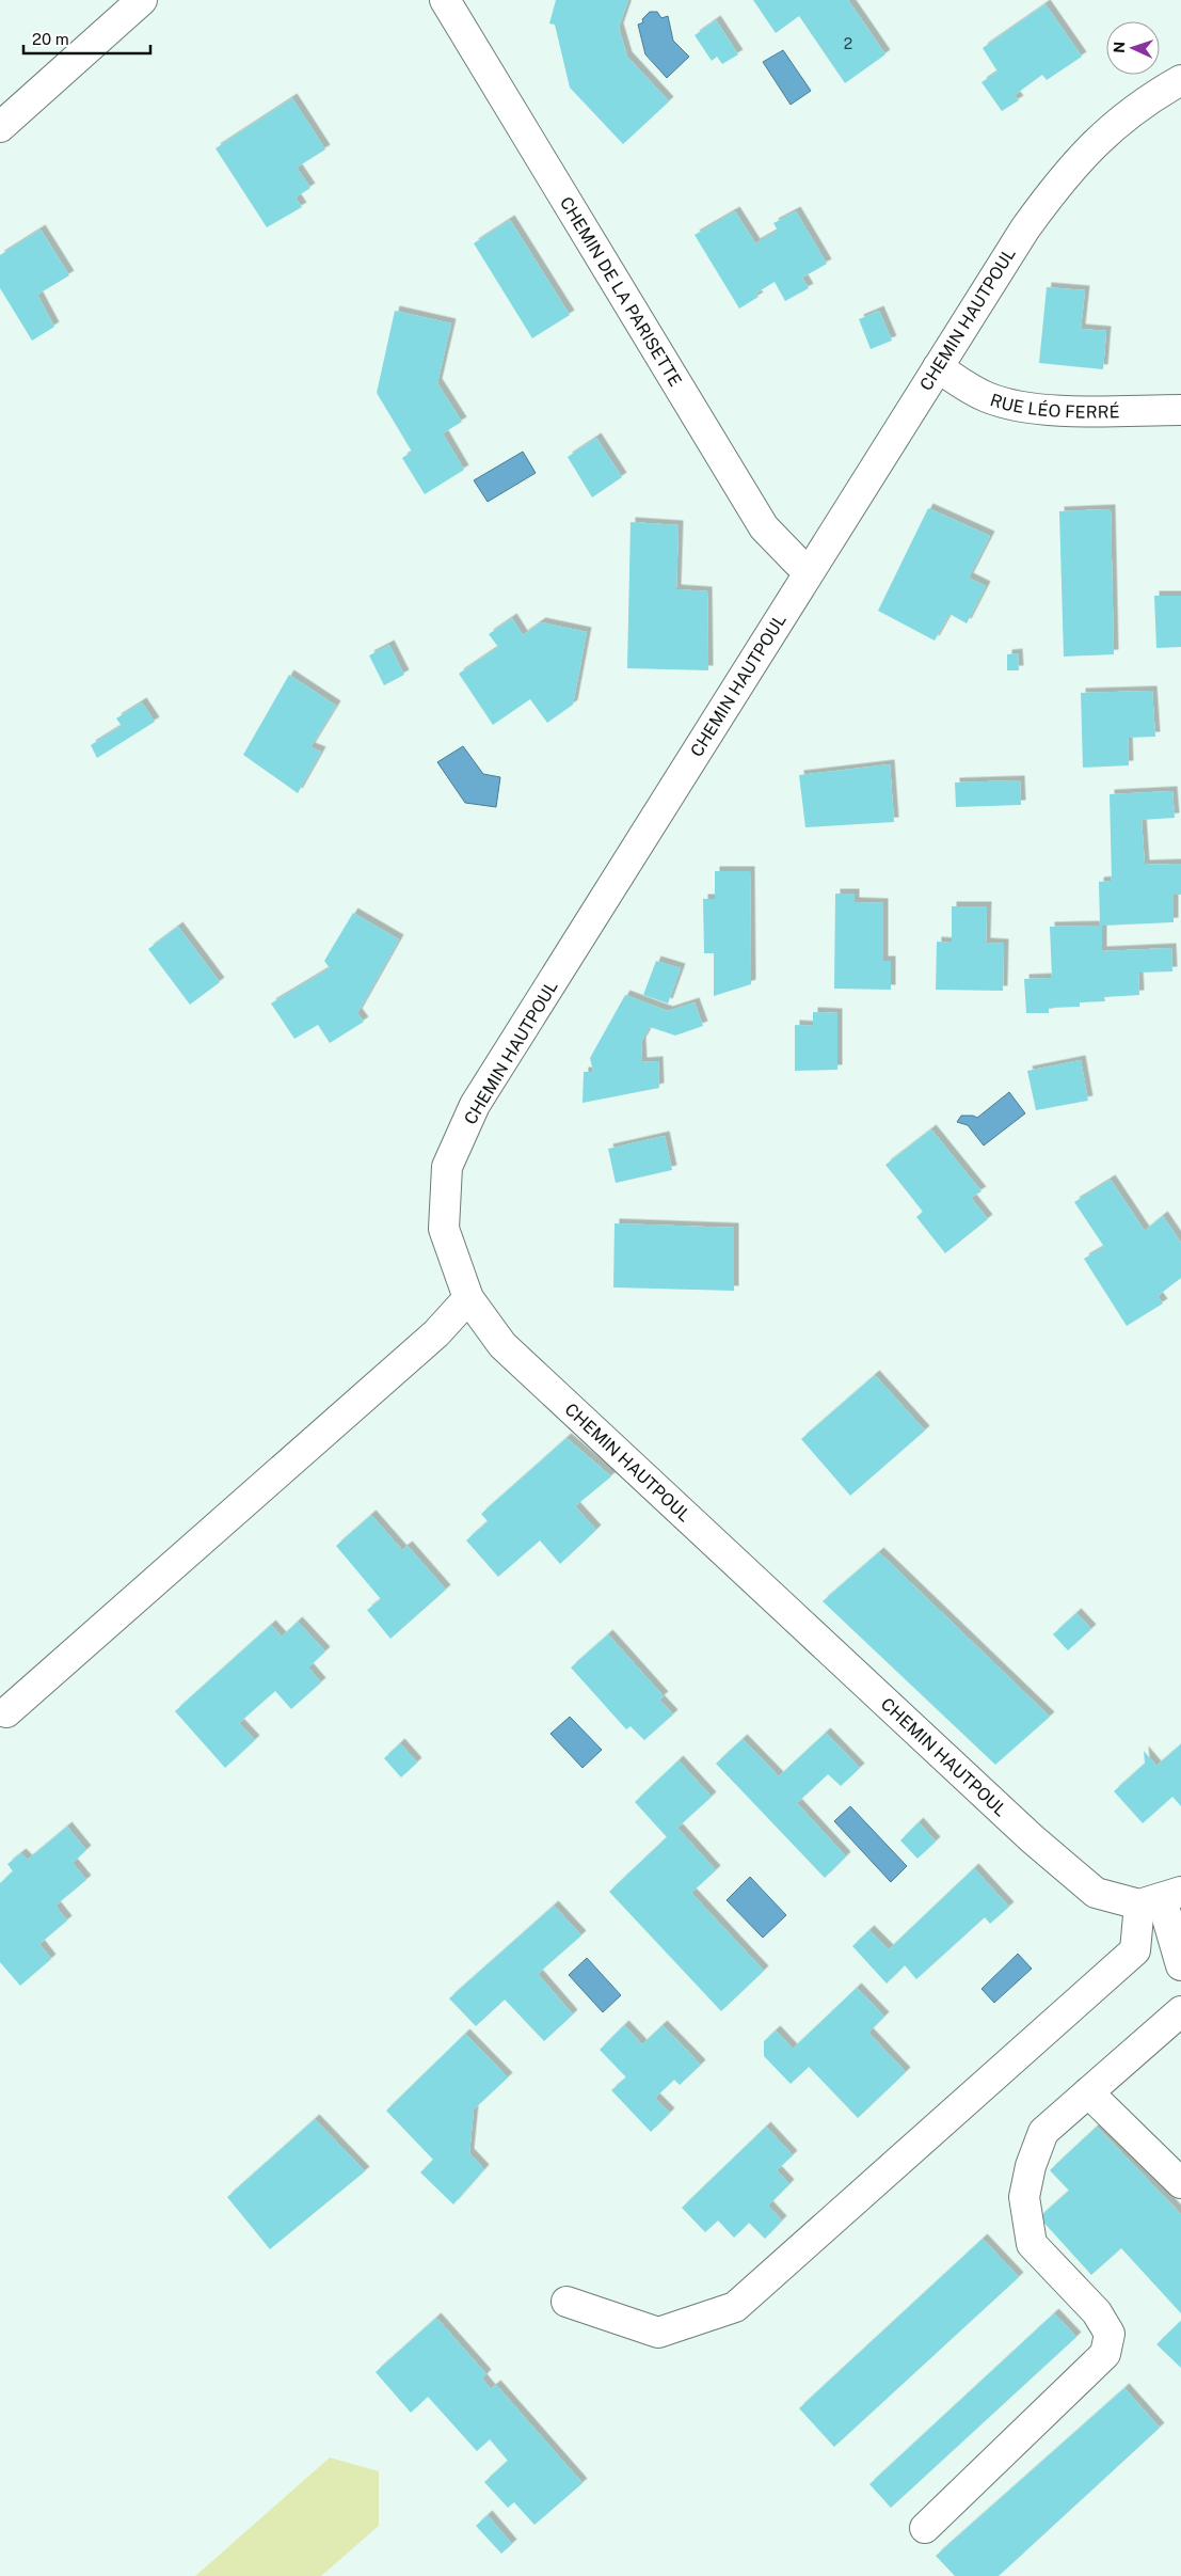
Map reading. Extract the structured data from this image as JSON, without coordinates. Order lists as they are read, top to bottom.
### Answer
{
  "streets": {
    "street": ["CHEMIN DE LA PARISETTE", "CHEMIN HAUTPOUL", "RUE LÉO FERRÉ"]
  },
  "crossings": [
    ["CHEMIN DE LA PARISETTE", "CHEMIN HAUTPOUL"],
    ["CHEMIN HAUTPOUL", "RUE LÉO FERRÉ"]
  ],
  "house_numbers": ["2"],
  "scale_bar": "20 m",
  "north": "left"
}
